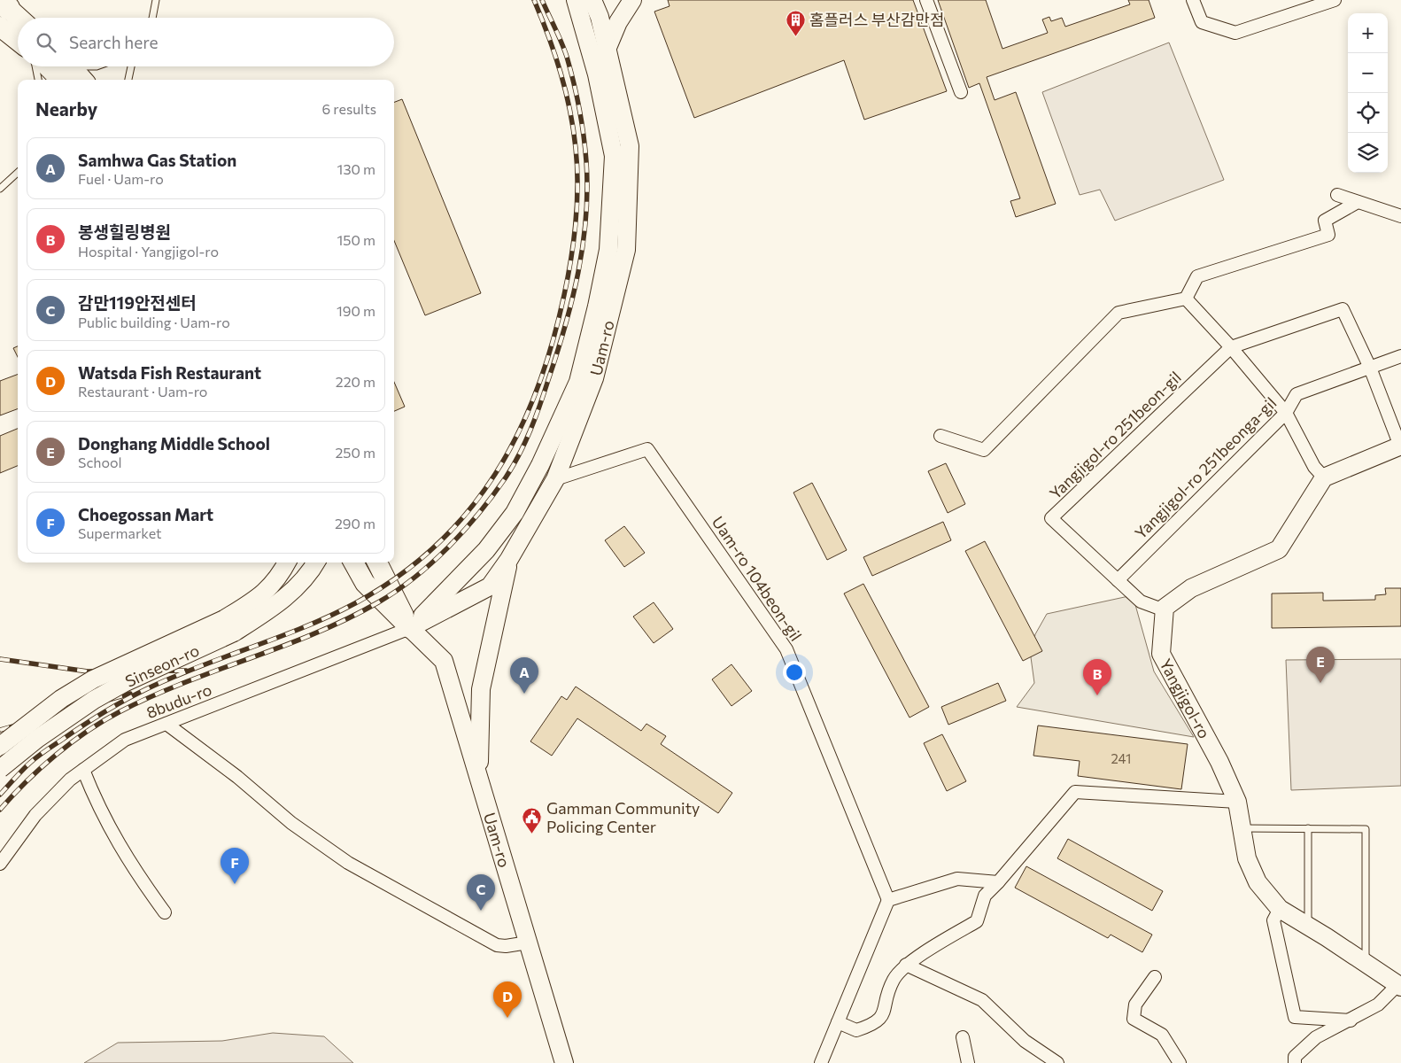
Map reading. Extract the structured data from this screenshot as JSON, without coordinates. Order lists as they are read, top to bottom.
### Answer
{
  "streets": {
    "main road": ["Uam-ro", "Sinseon-ro", "Yangjigol-ro"],
    "street": [
      "Yangjigol-ro 251beon-gil",
      "Yangjigol-ro 251beonga-gil",
      "Uam-ro 104beon-gil",
      "8budu-ro"
    ]
  },
  "crossings": [
    ["Uam-ro", "Uam-ro 104beon-gil"],
    ["Uam-ro", "8budu-ro"],
    ["Yangjigol-ro 251beon-gil", "Yangjigol-ro 251beonga-gil"],
    ["Yangjigol-ro 251beon-gil", "Yangjigol-ro"]
  ],
  "places": {
    "building": ["홈플러스 부산감만점"],
    "public building": ["Gamman Community Policing Center"]
  },
  "house_numbers": ["241"],
  "page": {
    "map_buttons": ["+", "−"],
    "search": "Search here",
    "heading": ["Nearby", "6 results"],
    "list": [
      {
        "mark": "A",
        "name": "Samhwa Gas Station",
        "note": "Fuel · Uam-ro",
        "value": "130 m"
      },
      {
        "mark": "B",
        "name": "봉생힐링병원",
        "note": "Hospital · Yangjigol-ro",
        "value": "150 m"
      },
      {
        "mark": "C",
        "name": "감만119안전센터",
        "note": "Public building · Uam-ro",
        "value": "190 m"
      },
      {
        "mark": "D",
        "name": "Watsda Fish Restaurant",
        "note": "Restaurant · Uam-ro",
        "value": "220 m"
      },
      {
        "mark": "E",
        "name": "Donghang Middle School",
        "note": "School",
        "value": "250 m"
      },
      {
        "mark": "F",
        "name": "Choegossan Mart",
        "note": "Supermarket",
        "value": "290 m"
      }
    ],
    "pins": [
      "E",
      "A",
      "B",
      "F",
      "C",
      "D"
    ]
  }
}
